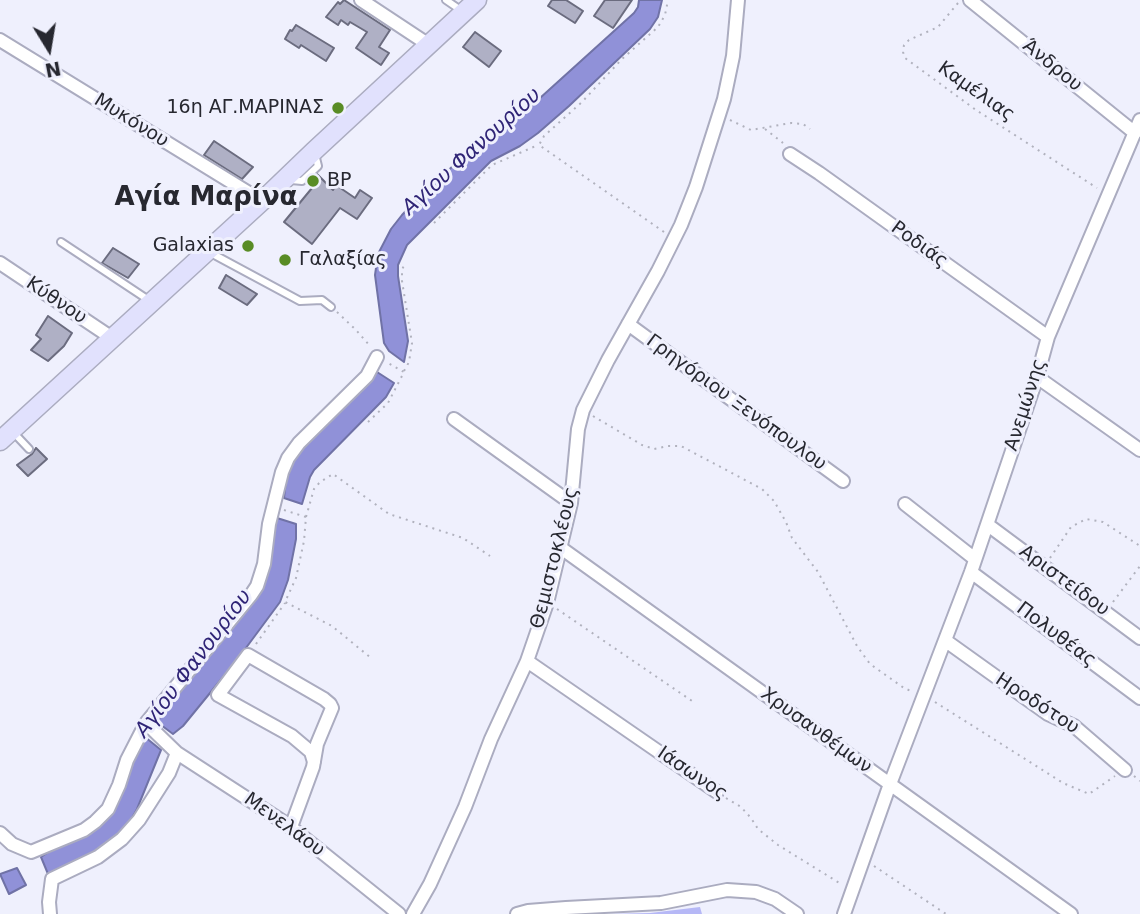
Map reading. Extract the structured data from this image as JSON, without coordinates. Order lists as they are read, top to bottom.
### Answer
{
  "streets": {
    "street": [
      "Άνδρου",
      "Μυκόνου",
      "Ροδιάς",
      "Κύθνου",
      "Γρηγόριου Ξενόπουλου",
      "Ανεμώνης",
      "Θεμιστοκλέους",
      "Αριστείδου",
      "Πολυθέας",
      "Ηροδότου",
      "Χρυσανθέμων",
      "Ιάσωνος",
      "Μενελάου"
    ],
    "path": ["Καμέλιας"]
  },
  "crossings": [
    ["Άνδρου", "Ανεμώνης"],
    ["Καμέλιας", "Ανεμώνης"],
    ["Ροδιάς", "Ανεμώνης"],
    ["Γρηγόριου Ξενόπουλου", "Θεμιστοκλέους"],
    ["Ανεμώνης", "Αριστείδου"],
    ["Ανεμώνης", "Πολυθέας"],
    ["Ανεμώνης", "Ηροδότου"],
    ["Ανεμώνης", "Χρυσανθέμων"],
    ["Ανεμώνης", "Ιάσωνος"],
    ["Θεμιστοκλέους", "Χρυσανθέμων"],
    ["Θεμιστοκλέους", "Ιάσωνος"]
  ],
  "districts": ["Αγία Μαρίνα"],
  "water": ["Αγίου Φανουρίου"],
  "places": [
    "16η ΑΓ.ΜΑΡΙΝΑΣ",
    "BP",
    "Galaxias",
    "Γαλαξίας"
  ],
  "north": "bottom"
}
